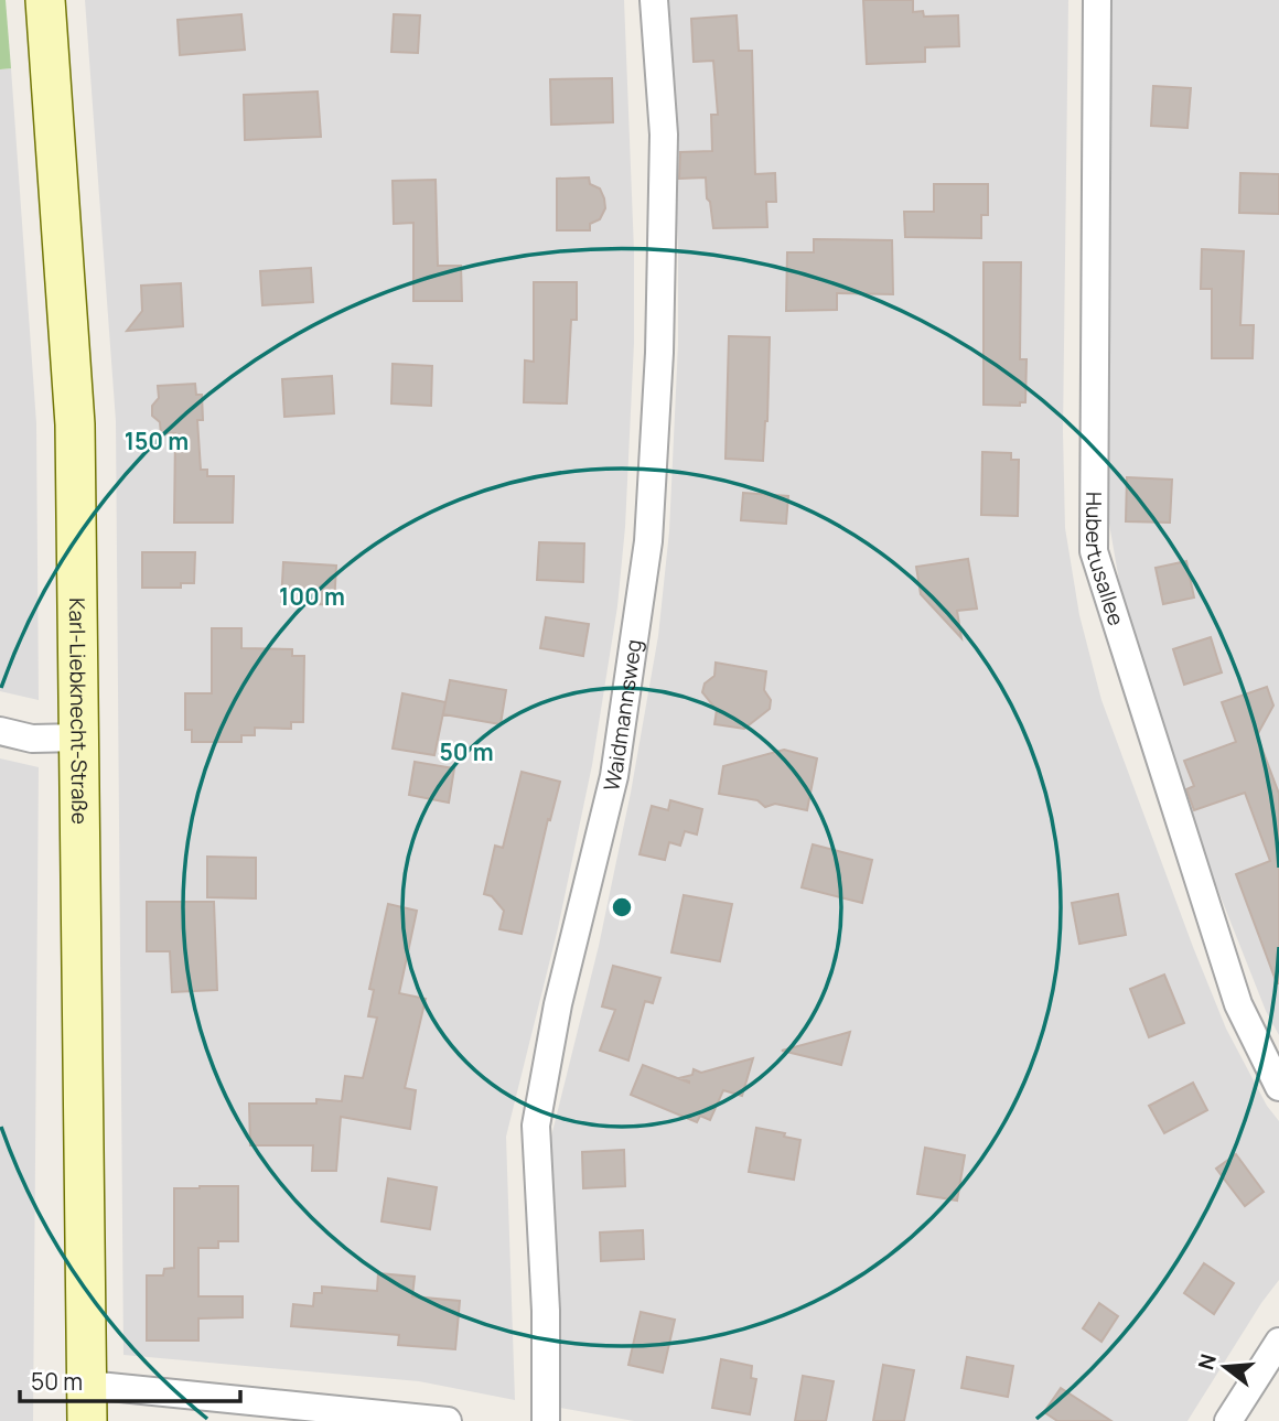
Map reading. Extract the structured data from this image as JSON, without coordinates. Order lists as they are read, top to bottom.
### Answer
{
  "streets": {
    "street": ["Hubertusallee", "Karl-Liebknecht-Straße", "Waidmannsweg"]
  },
  "scale_bar": "50 m",
  "north": "left",
  "rings": ["150 m", "100 m", "50 m"]
}
